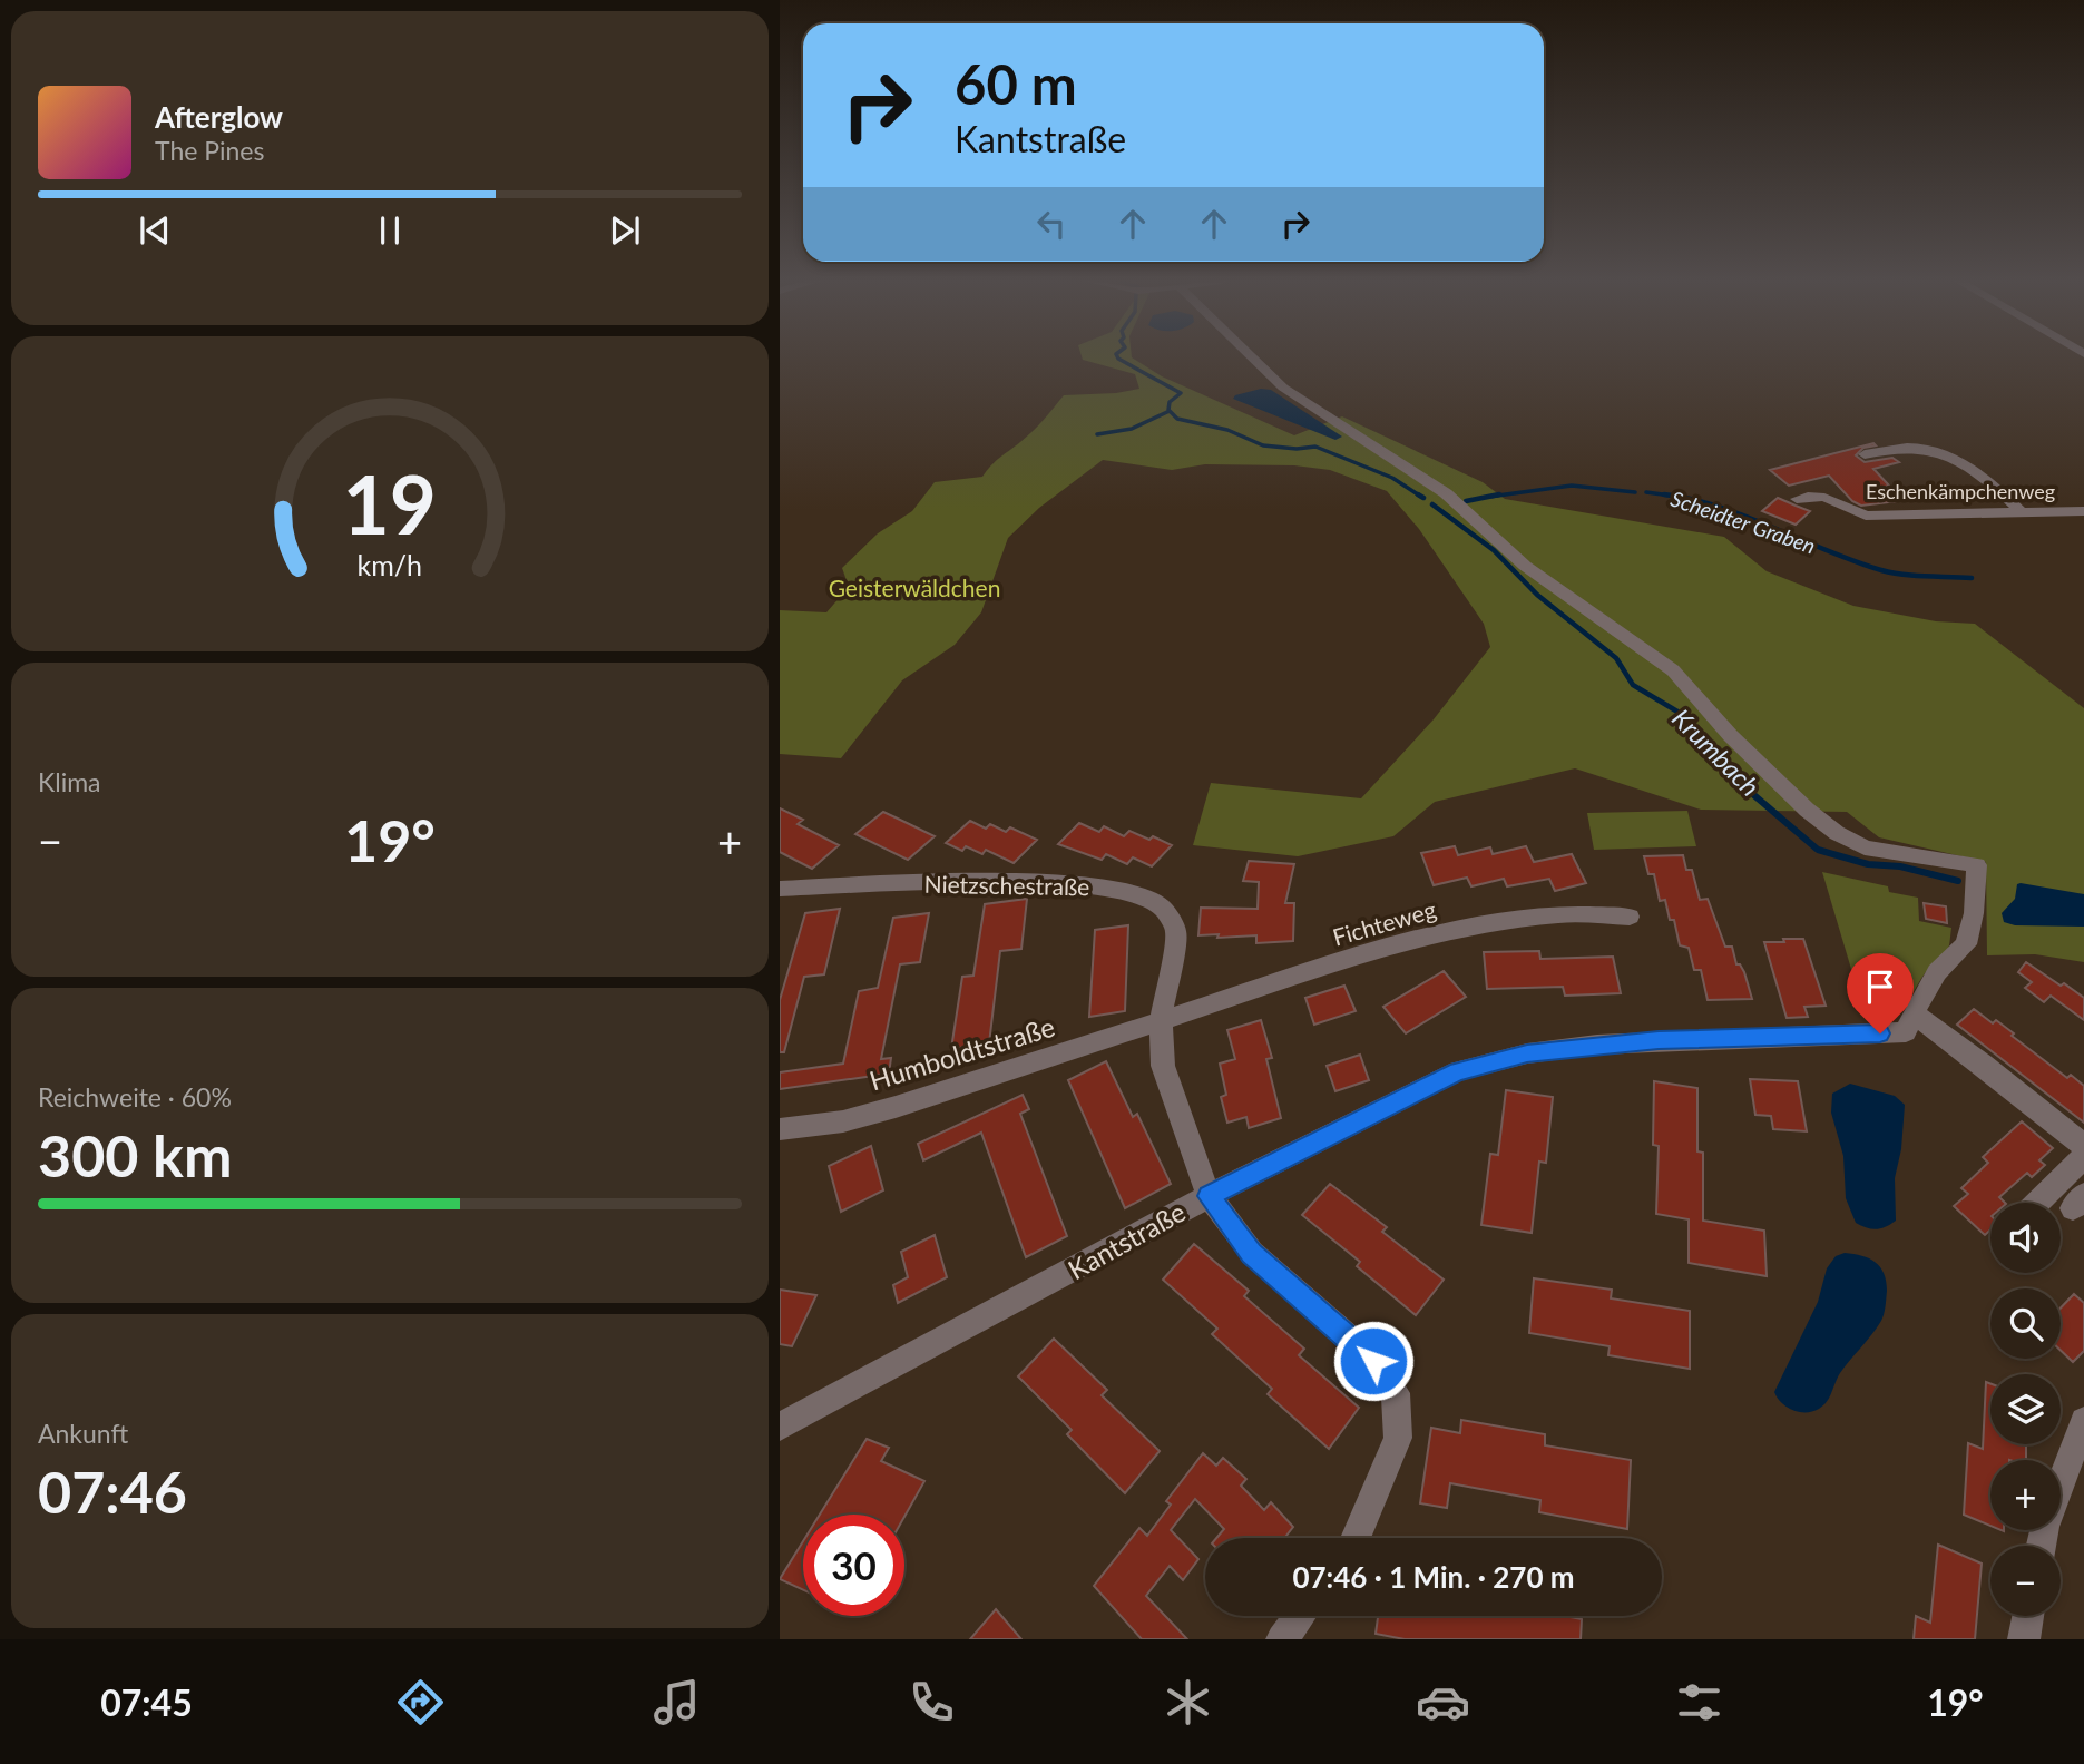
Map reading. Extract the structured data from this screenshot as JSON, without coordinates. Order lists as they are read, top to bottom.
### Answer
{
  "streets": {
    "street": [
      "Eschenkämpchenweg",
      "Nietzschestraße",
      "Fichteweg",
      "Humboldtstraße",
      "Kantstraße"
    ]
  },
  "crossings": [
    ["Nietzschestraße", "Fichteweg"],
    ["Nietzschestraße", "Humboldtstraße"],
    ["Nietzschestraße", "Kantstraße"],
    ["Fichteweg", "Humboldtstraße"]
  ],
  "water": ["Scheidter Graben", "Krumbach"],
  "parks": ["Geisterwäldchen"],
  "page": {
    "turn": ["60 m", "Kantstraße"],
    "song": ["Afterglow", "The Pines"],
    "tile": [
      "Klima",
      ["Reichweite · 60%", "300 km"],
      ["Ankunft", "07:46"]
    ],
    "heat": ["−", "19°", "+"],
    "map_buttons": ["+", "−"],
    "limit": "30",
    "trip": "07:46 · 1 Min. · 270 m",
    "tabs": ["07:45", "19°"],
    "gauge": ["19", "km/h"]
  }
}
